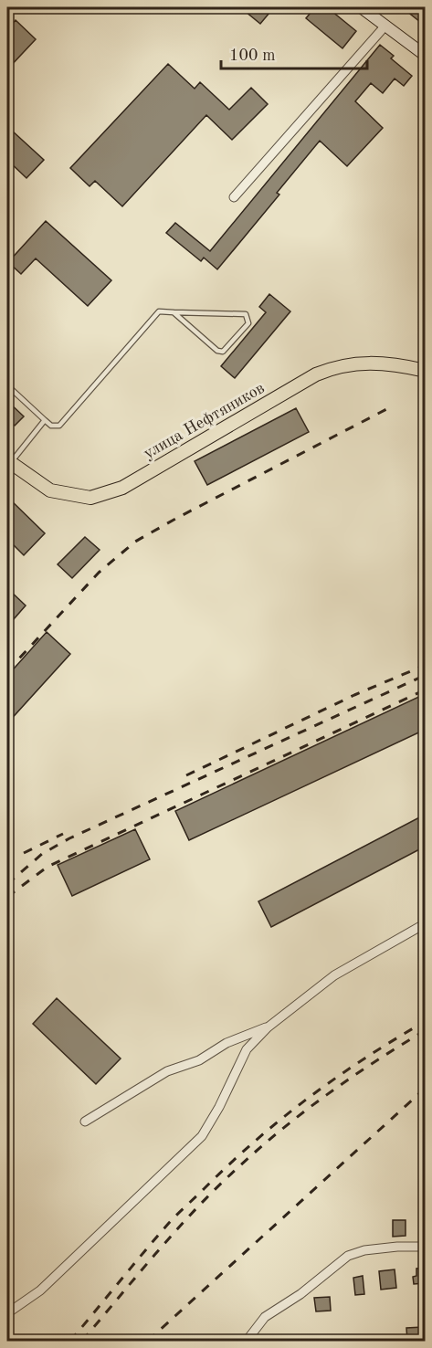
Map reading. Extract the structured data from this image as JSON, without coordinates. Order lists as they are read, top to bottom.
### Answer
{
  "streets": {
    "main road": ["улица Нефтяников"]
  },
  "scale_bar": "100 m"
}
